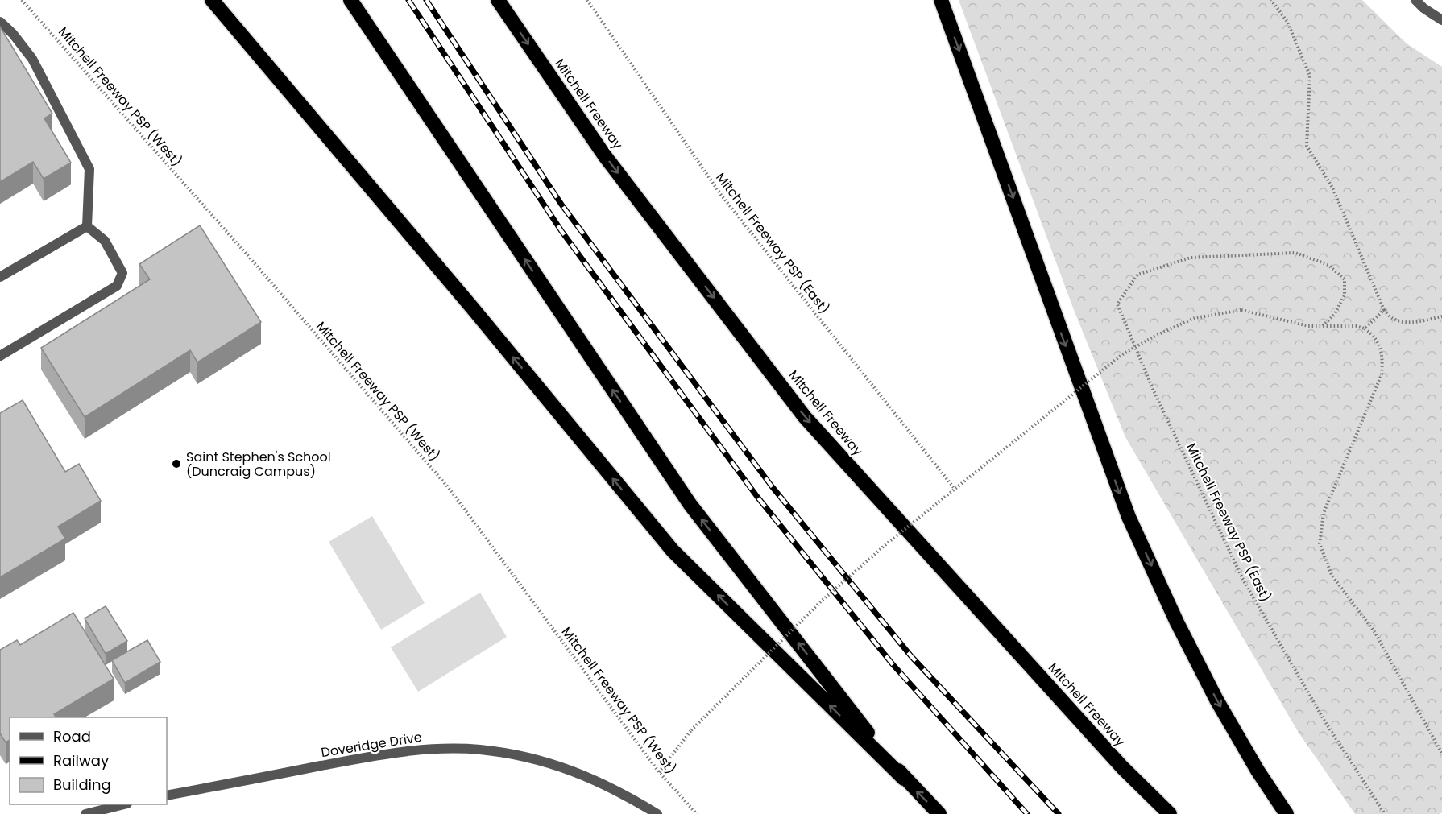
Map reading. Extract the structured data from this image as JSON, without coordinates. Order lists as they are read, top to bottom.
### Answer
{
  "streets": {
    "highway": ["Mitchell Freeway"],
    "street": ["Doveridge Drive"],
    "path": ["Mitchell Freeway PSP (West)", "Mitchell Freeway PSP (East)"]
  },
  "places": ["Saint Stephen's School (Duncraig Campus)"],
  "legend": ["Road", "Railway", "Building"]
}
